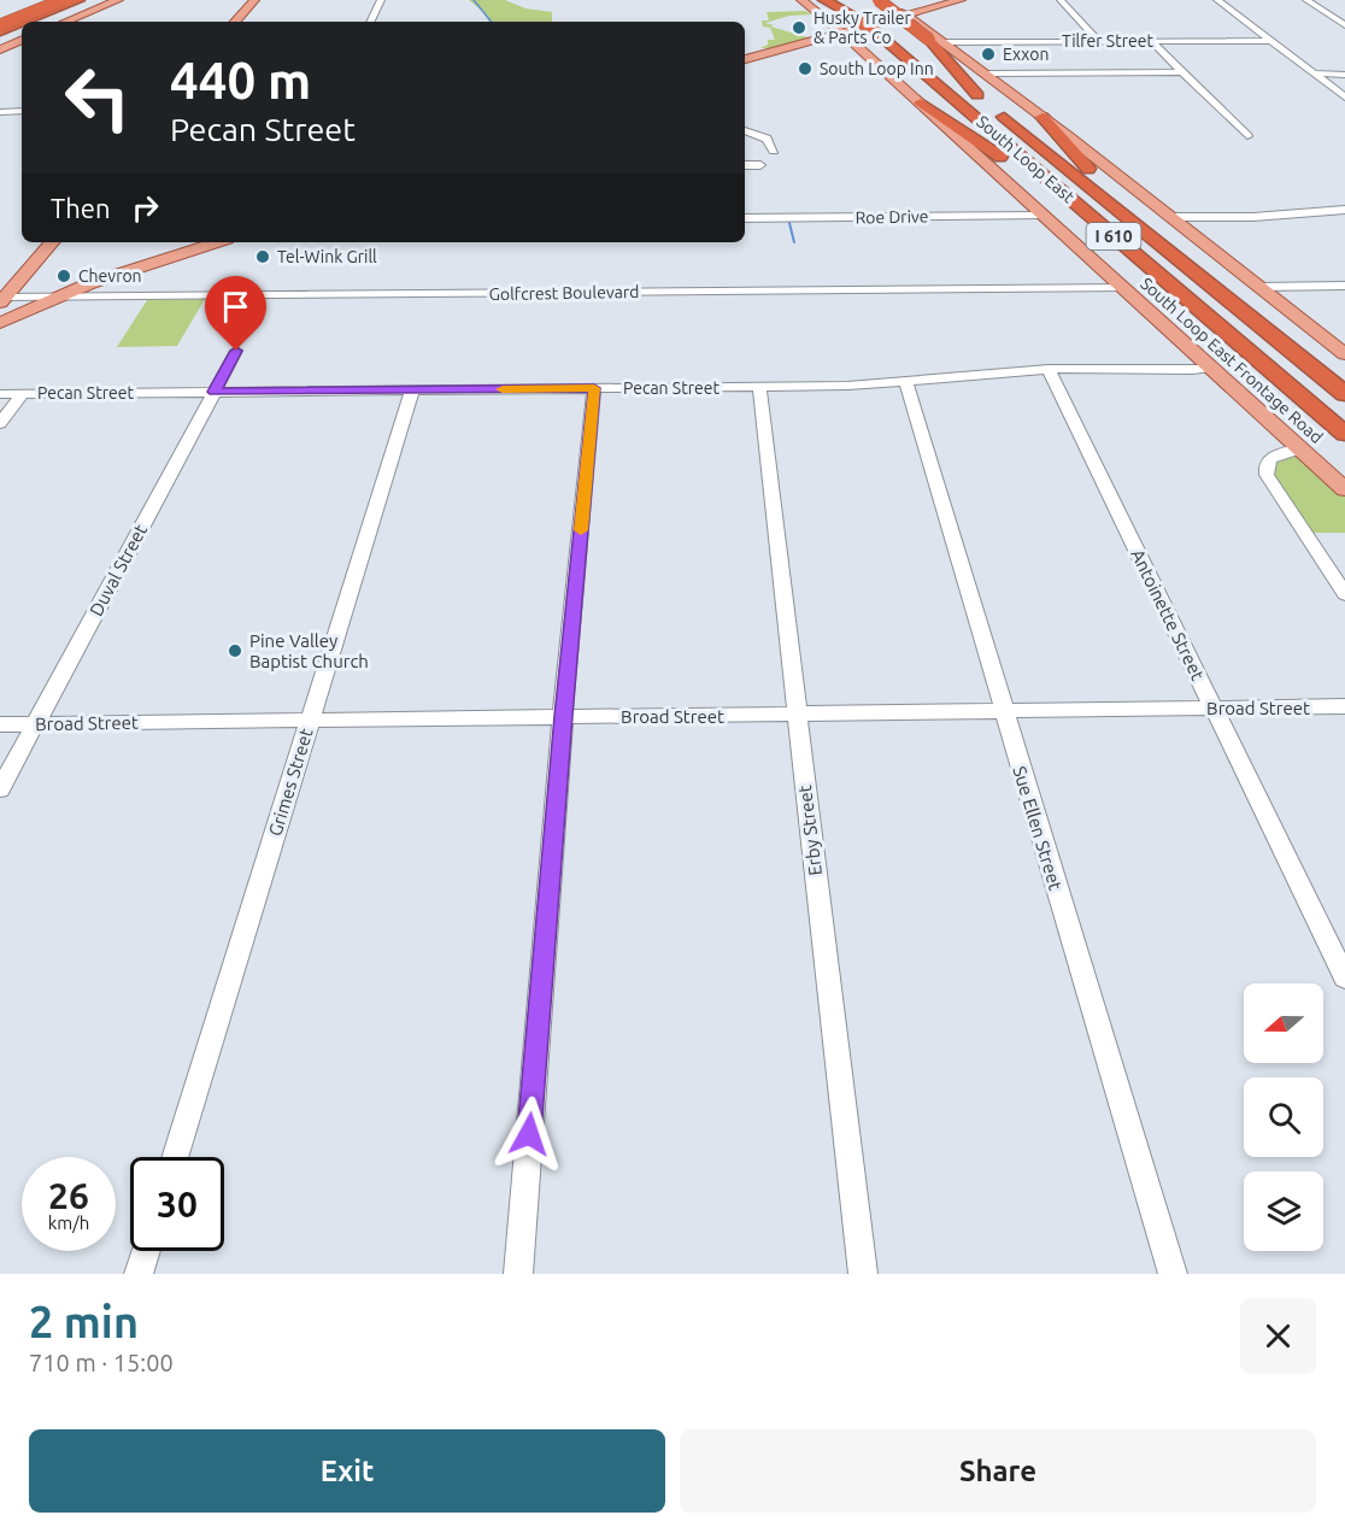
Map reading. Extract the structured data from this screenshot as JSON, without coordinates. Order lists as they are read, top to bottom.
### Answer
{
  "streets": {
    "highway": ["South Loop East", "I 610"],
    "main road": ["South Loop East Frontage Road"],
    "street": [
      "Tilfer Street",
      "Roe Drive",
      "Golfcrest Boulevard",
      "Pecan Street",
      "Duval Street",
      "Antoinette Street",
      "Broad Street",
      "Grimes Street",
      "Sue Ellen Street",
      "Erby Street"
    ]
  },
  "crossings": [
    ["Roe Drive", "South Loop East Frontage Road"],
    ["Golfcrest Boulevard", "South Loop East Frontage Road"],
    ["South Loop East Frontage Road", "Pecan Street"],
    ["Pecan Street", "Duval Street"],
    ["Pecan Street", "Antoinette Street"],
    ["Pecan Street", "Grimes Street"],
    ["Pecan Street", "Sue Ellen Street"],
    ["Pecan Street", "Erby Street"],
    ["Duval Street", "Broad Street"],
    ["Antoinette Street", "Broad Street"],
    ["Broad Street", "Grimes Street"],
    ["Broad Street", "Sue Ellen Street"],
    ["Broad Street", "Erby Street"]
  ],
  "places": [
    "Husky Trailer & Parts Co",
    "Exxon",
    "South Loop Inn",
    "Tel-Wink Grill",
    "Chevron",
    "Pine Valley Baptist Church"
  ],
  "north": "left",
  "page": {
    "turn": ["440 m", "Pecan Street"],
    "then": "Then",
    "speed": "26 km/h",
    "limit": "30",
    "heading": ["2 min", "710 m · 15:00"],
    "buttons": ["Exit", "Share"]
  }
}
